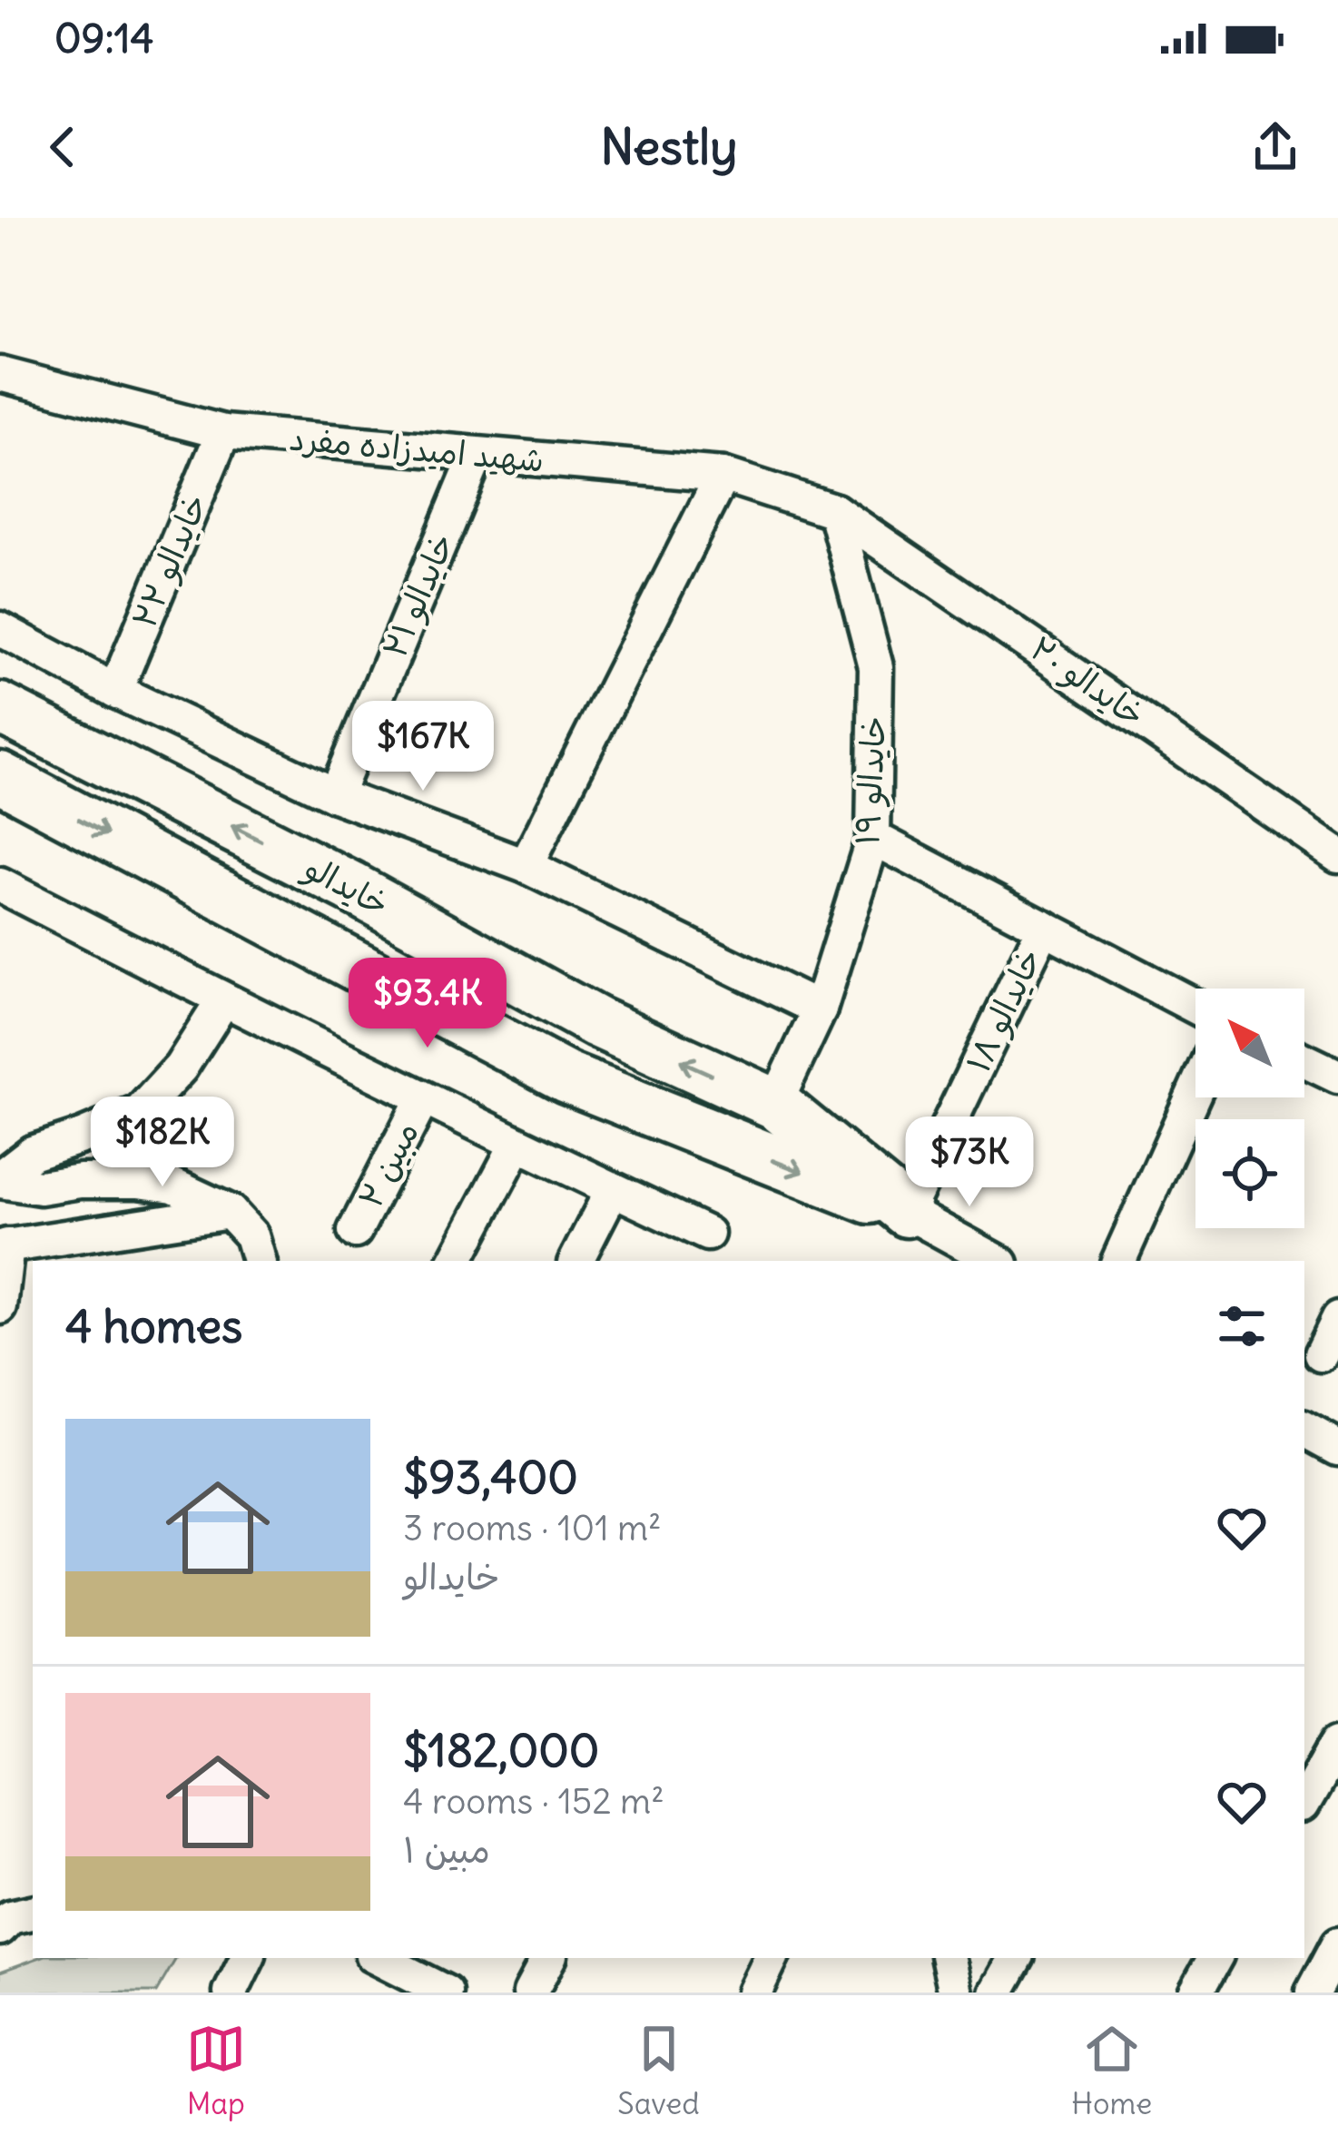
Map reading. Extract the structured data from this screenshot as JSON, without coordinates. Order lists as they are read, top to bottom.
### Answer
{
  "streets": {
    "street": [
      "شهید امیدزاده مفرد",
      "خایدالو ۲۲",
      "خایدالو ۲۱",
      "خایدالو ۲۰",
      "خایدالو ۱۹",
      "خایدالو",
      "خایدالو ۱۸",
      "مبین ۲"
    ]
  },
  "crossings": [
    ["شهید امیدزاده مفرد", "خایدالو ۲۲"],
    ["شهید امیدزاده مفرد", "خایدالو ۲۱"],
    ["شهید امیدزاده مفرد", "خایدالو ۲۰"],
    ["شهید امیدزاده مفرد", "خایدالو ۱۹"],
    ["خایدالو ۲۰", "خایدالو ۱۹"],
    ["خایدالو ۱۹", "خایدالو"],
    ["خایدالو", "خایدالو ۱۸"]
  ],
  "north": "top left",
  "page": {
    "status": "09:14",
    "header": "Nestly",
    "price": [
      "$167K",
      "$93.4K",
      "$182K",
      "$73K"
    ],
    "heading": "4 homes",
    "list": [
      {
        "name": "$93,400",
        "note": "3 rooms · 101 m² · خایدالو"
      },
      {
        "name": "$182,000",
        "note": "4 rooms · 152 m² · مبین ۱"
      }
    ],
    "tabs": ["Map", "Saved", "Home"]
  }
}
